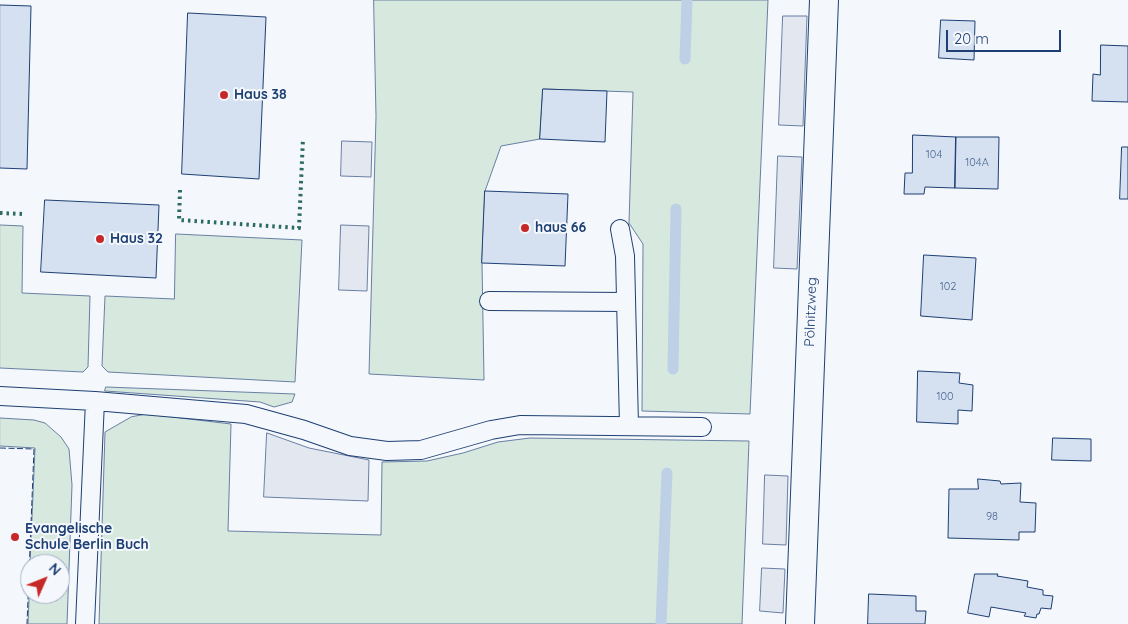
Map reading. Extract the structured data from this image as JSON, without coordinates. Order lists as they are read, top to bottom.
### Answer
{
  "streets": {
    "street": ["Pölnitzweg"]
  },
  "places": [
    "Haus 38",
    "haus 66",
    "Haus 32",
    "Evangelische Schule Berlin Buch"
  ],
  "house_numbers": [
    "104",
    "104A",
    "102",
    "100",
    "98"
  ],
  "scale_bar": "20 m",
  "north": "top right"
}
